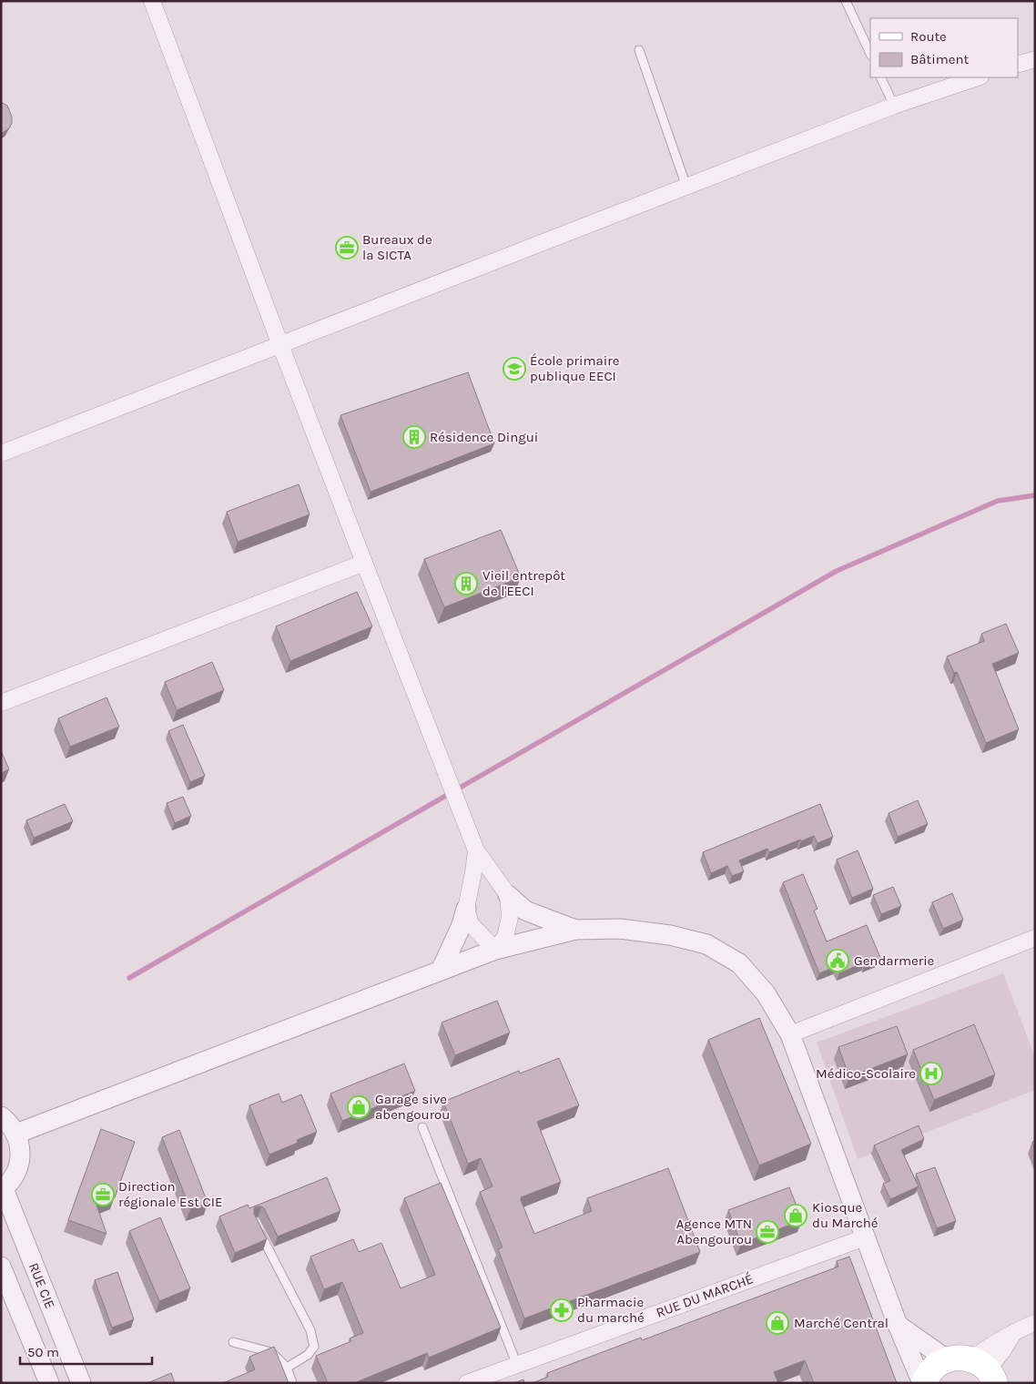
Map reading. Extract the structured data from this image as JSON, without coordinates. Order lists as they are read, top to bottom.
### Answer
{
  "streets": {
    "street": ["RUE CIE", "RUE DU MARCHÉ"]
  },
  "places": {
    "office": ["Bureaux de la SICTA", "Direction régionale Est CIE", "Agence MTN Abengourou"],
    "school or university": ["École primaire publique EECI"],
    "building": ["Résidence Dingui", "Vieil entrepôt de l'EECI"],
    "public building": ["Gendarmerie"],
    "hospital": ["Médico-Scolaire"],
    "shop": ["Garage sive abengourou", "Kiosque du Marché", "Marché Central"],
    "pharmacy": ["Pharmacie du marché"]
  },
  "legend": ["Route", "Bâtiment"],
  "scale_bar": "50 m"
}
